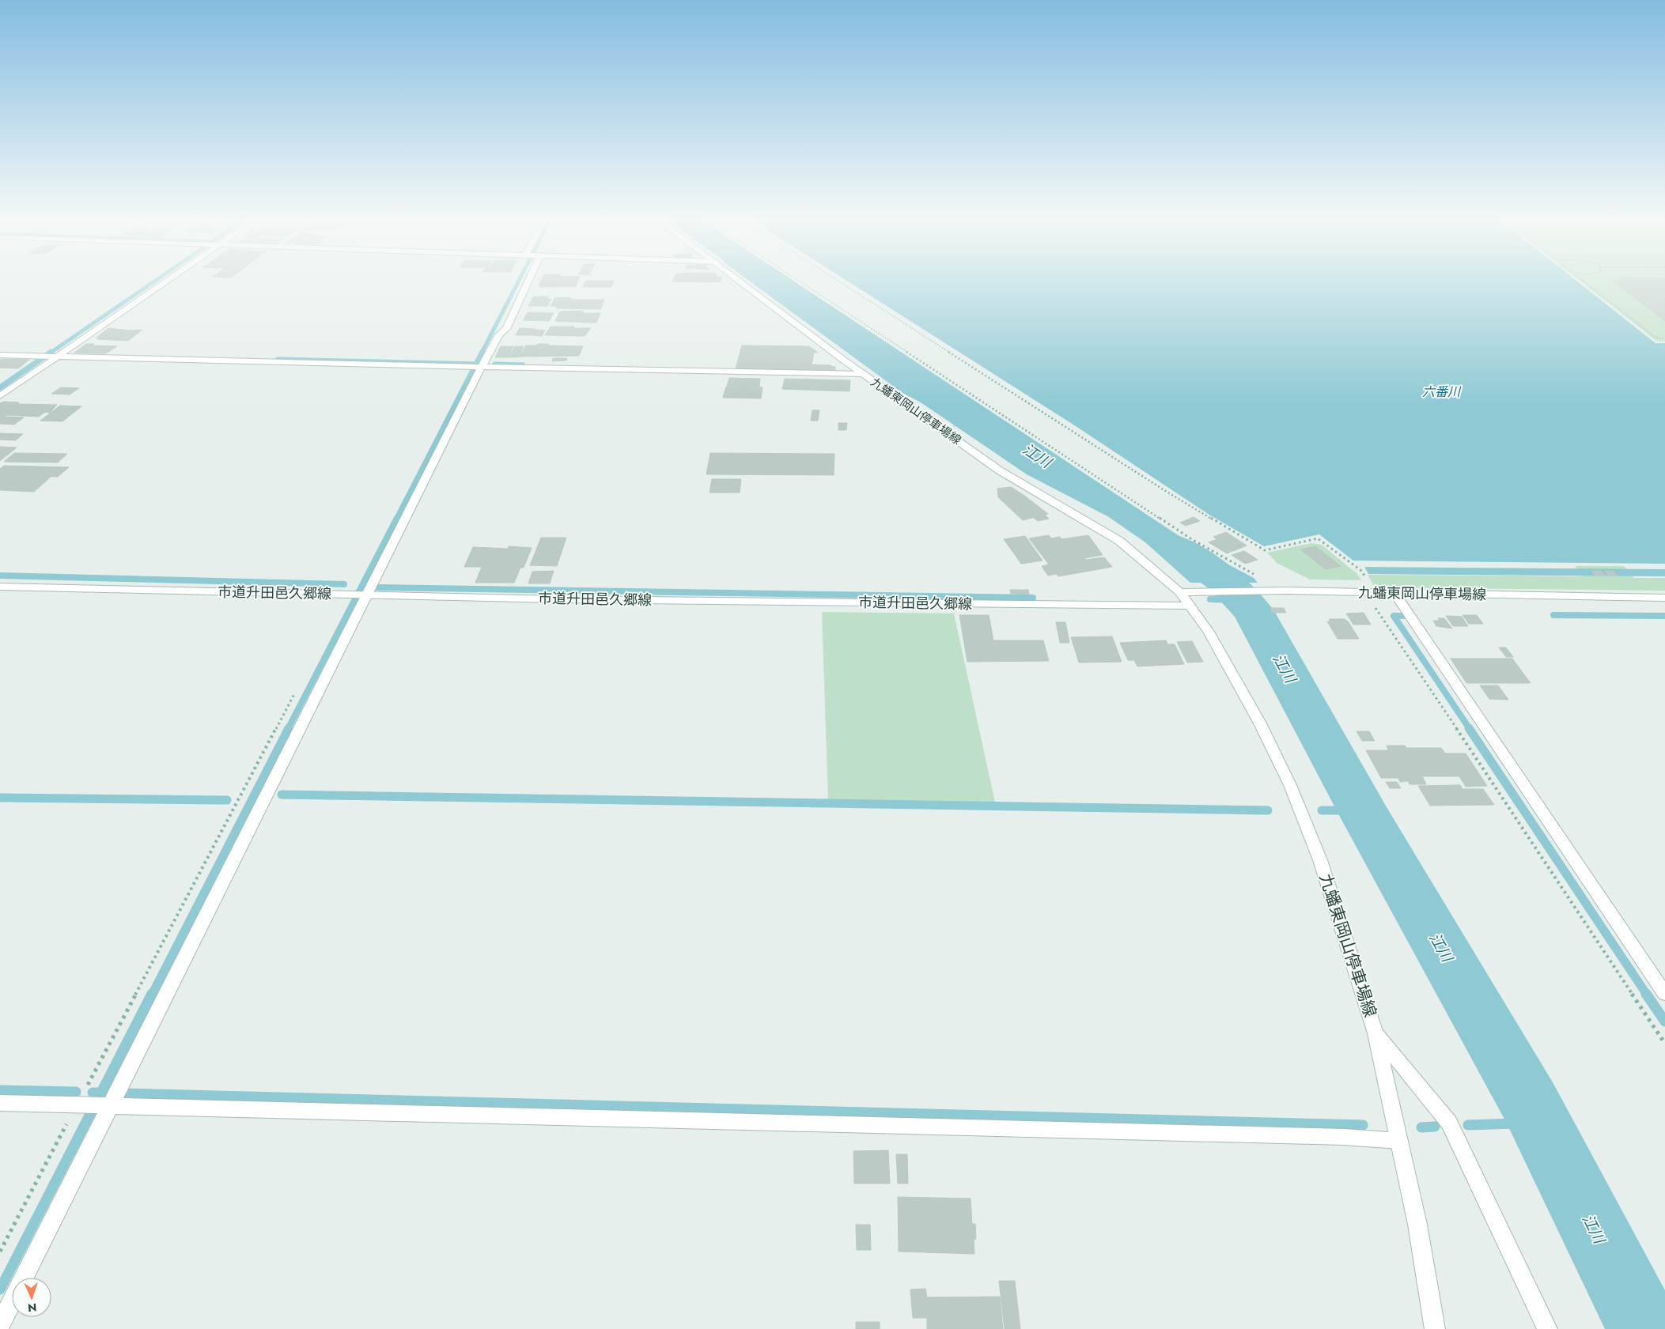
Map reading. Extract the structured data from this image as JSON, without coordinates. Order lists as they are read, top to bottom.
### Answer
{
  "streets": {
    "street": ["九蟠東岡山停車場線", "市道升田邑久郷線"]
  },
  "crossings": [
    ["九蟠東岡山停車場線", "市道升田邑久郷線"]
  ],
  "water": ["六番川", "江川"],
  "north": "bottom"
}
